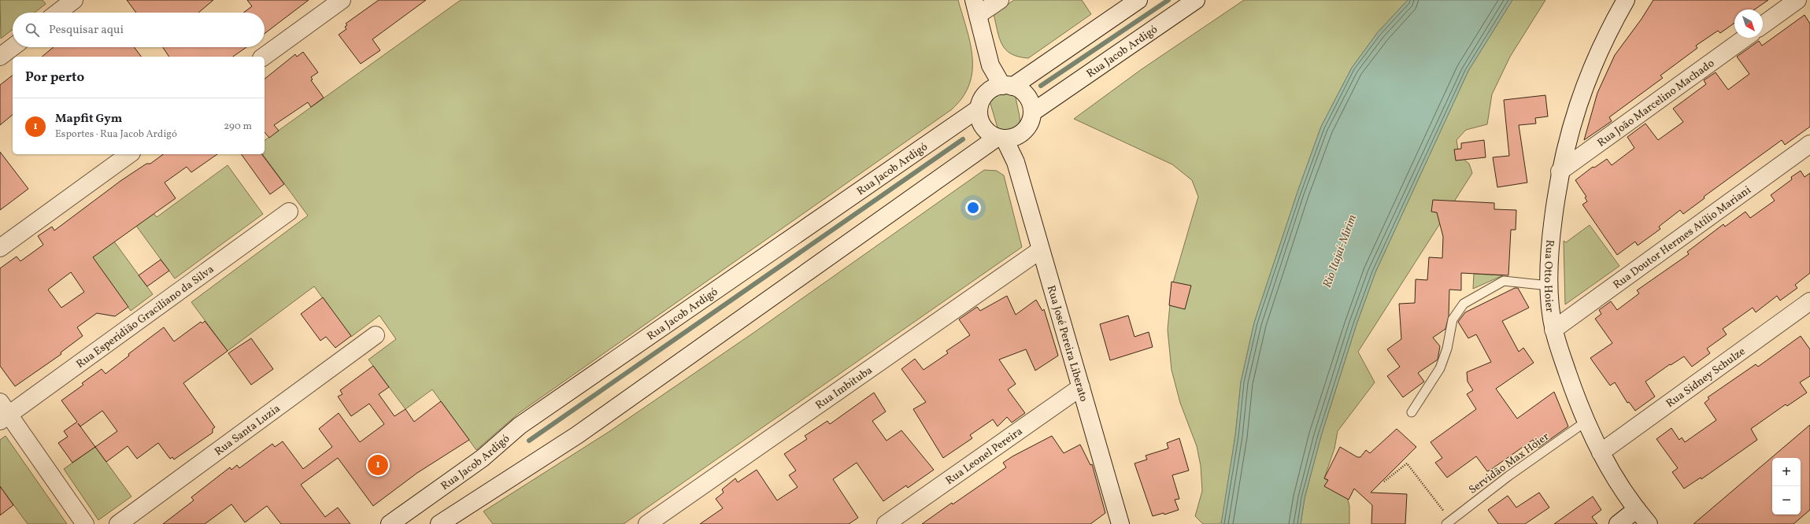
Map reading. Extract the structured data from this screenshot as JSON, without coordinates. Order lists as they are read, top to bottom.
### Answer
{
  "streets": {
    "street": [
      "Rua Jacob Ardigó",
      "Rua João Marcelino Machado",
      "Rua Doutor Hermes Atílio Mariani",
      "Rua Otto Hoier",
      "Rua Esperidião Graciliano da Silva",
      "Rua José Pereira Liberato",
      "Rua Sidney Schulze",
      "Rua Imbituba",
      "Rua Santa Luzia",
      "Rua Leonel Pereira"
    ],
    "lane": ["Servidão Max Hoier"]
  },
  "crossings": [
    ["Rua Jacob Ardigó", "Rua José Pereira Liberato"],
    ["Rua João Marcelino Machado", "Rua Otto Hoier"],
    ["Rua Doutor Hermes Atílio Mariani", "Rua Otto Hoier"],
    ["Rua Otto Hoier", "Rua Sidney Schulze"],
    ["Rua Otto Hoier", "Servidão Max Hoier"],
    ["Rua José Pereira Liberato", "Rua Imbituba"],
    ["Rua José Pereira Liberato", "Rua Leonel Pereira"]
  ],
  "water": ["Rio Itajaí-Mirim"],
  "north": "bottom right",
  "page": {
    "search": "Pesquisar aqui",
    "heading": "Por perto",
    "list": [
      {
        "mark": "1",
        "name": "Mapfit Gym",
        "note": "Esportes · Rua Jacob Ardigó",
        "value": "290 m"
      }
    ],
    "pins": "1",
    "map_buttons": ["+", "−"]
  }
}
